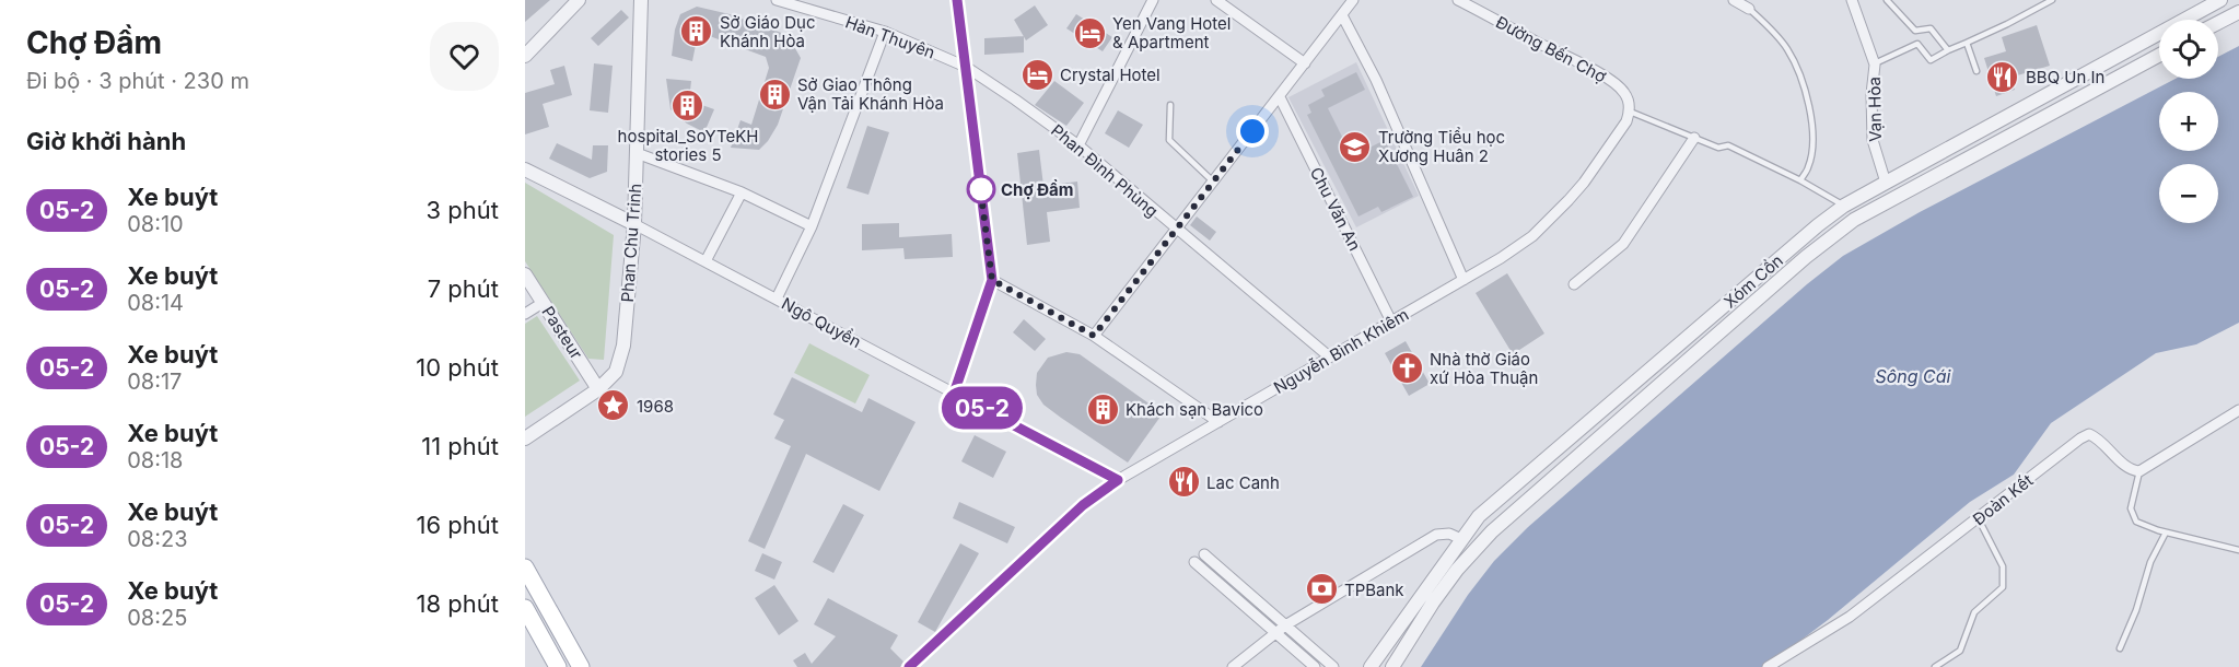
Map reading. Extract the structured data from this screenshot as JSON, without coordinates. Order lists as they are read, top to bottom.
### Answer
{
  "streets": {
    "street": [
      "Hàn Thuyên",
      "Đường Bến Chợ",
      "Vạn Hòa",
      "Phan Đình Phùng",
      "Chu Văn An",
      "Phan Chu Trinh",
      "Xóm Cồn",
      "Ngô Quyền",
      "Pasteur",
      "Nguyễn Bình Khiêm",
      "Đoàn Kết"
    ]
  },
  "crossings": [
    ["Hàn Thuyên", "Phan Đình Phùng"],
    ["Đường Bến Chợ", "Nguyễn Bình Khiêm"],
    ["Vạn Hòa", "Xóm Cồn"],
    ["Phan Đình Phùng", "Nguyễn Bình Khiêm"],
    ["Chu Văn An", "Nguyễn Bình Khiêm"],
    ["Phan Chu Trinh", "Ngô Quyền"],
    ["Phan Chu Trinh", "Pasteur"],
    ["Ngô Quyền", "Nguyễn Bình Khiêm"]
  ],
  "water": ["Sông Cái"],
  "places": {
    "building": [
      "Sở Giáo Dục Khánh Hòa",
      "Sở Giao Thông Vận Tải Khánh Hòa",
      "hospital_SoYTeKH stories 5",
      "Khách sạn Bavico"
    ],
    "hotel": ["Yen Vang Hotel & Apartment", "Crystal Hotel"],
    "restaurant": ["BBQ Un In", "Lac Canh"],
    "school or university": ["Trường Tiểu học Xương Huân 2"],
    "other": ["Chợ Đầm"],
    "church": ["Nhà thờ Giáo xứ Hòa Thuận"],
    "place": ["1968"],
    "bank": ["TPBank"]
  },
  "lines": ["bus line 05-2"],
  "page": {
    "heading": [
      ["Chợ Đầm", "Đi bộ · 3 phút · 230 m"],
      "Giờ khởi hành"
    ],
    "on_map": "05-2",
    "map_buttons": ["+", "−"],
    "list": [
      {
        "mark": "05-2",
        "name": "Xe buýt",
        "note": "08:10",
        "value": "3 phút"
      },
      {
        "mark": "05-2",
        "name": "Xe buýt",
        "note": "08:14",
        "value": "7 phút"
      },
      {
        "mark": "05-2",
        "name": "Xe buýt",
        "note": "08:17",
        "value": "10 phút"
      },
      {
        "mark": "05-2",
        "name": "Xe buýt",
        "note": "08:18",
        "value": "11 phút"
      },
      {
        "mark": "05-2",
        "name": "Xe buýt",
        "note": "08:23",
        "value": "16 phút"
      },
      {
        "mark": "05-2",
        "name": "Xe buýt",
        "note": "08:25",
        "value": "18 phút"
      }
    ]
  }
}
